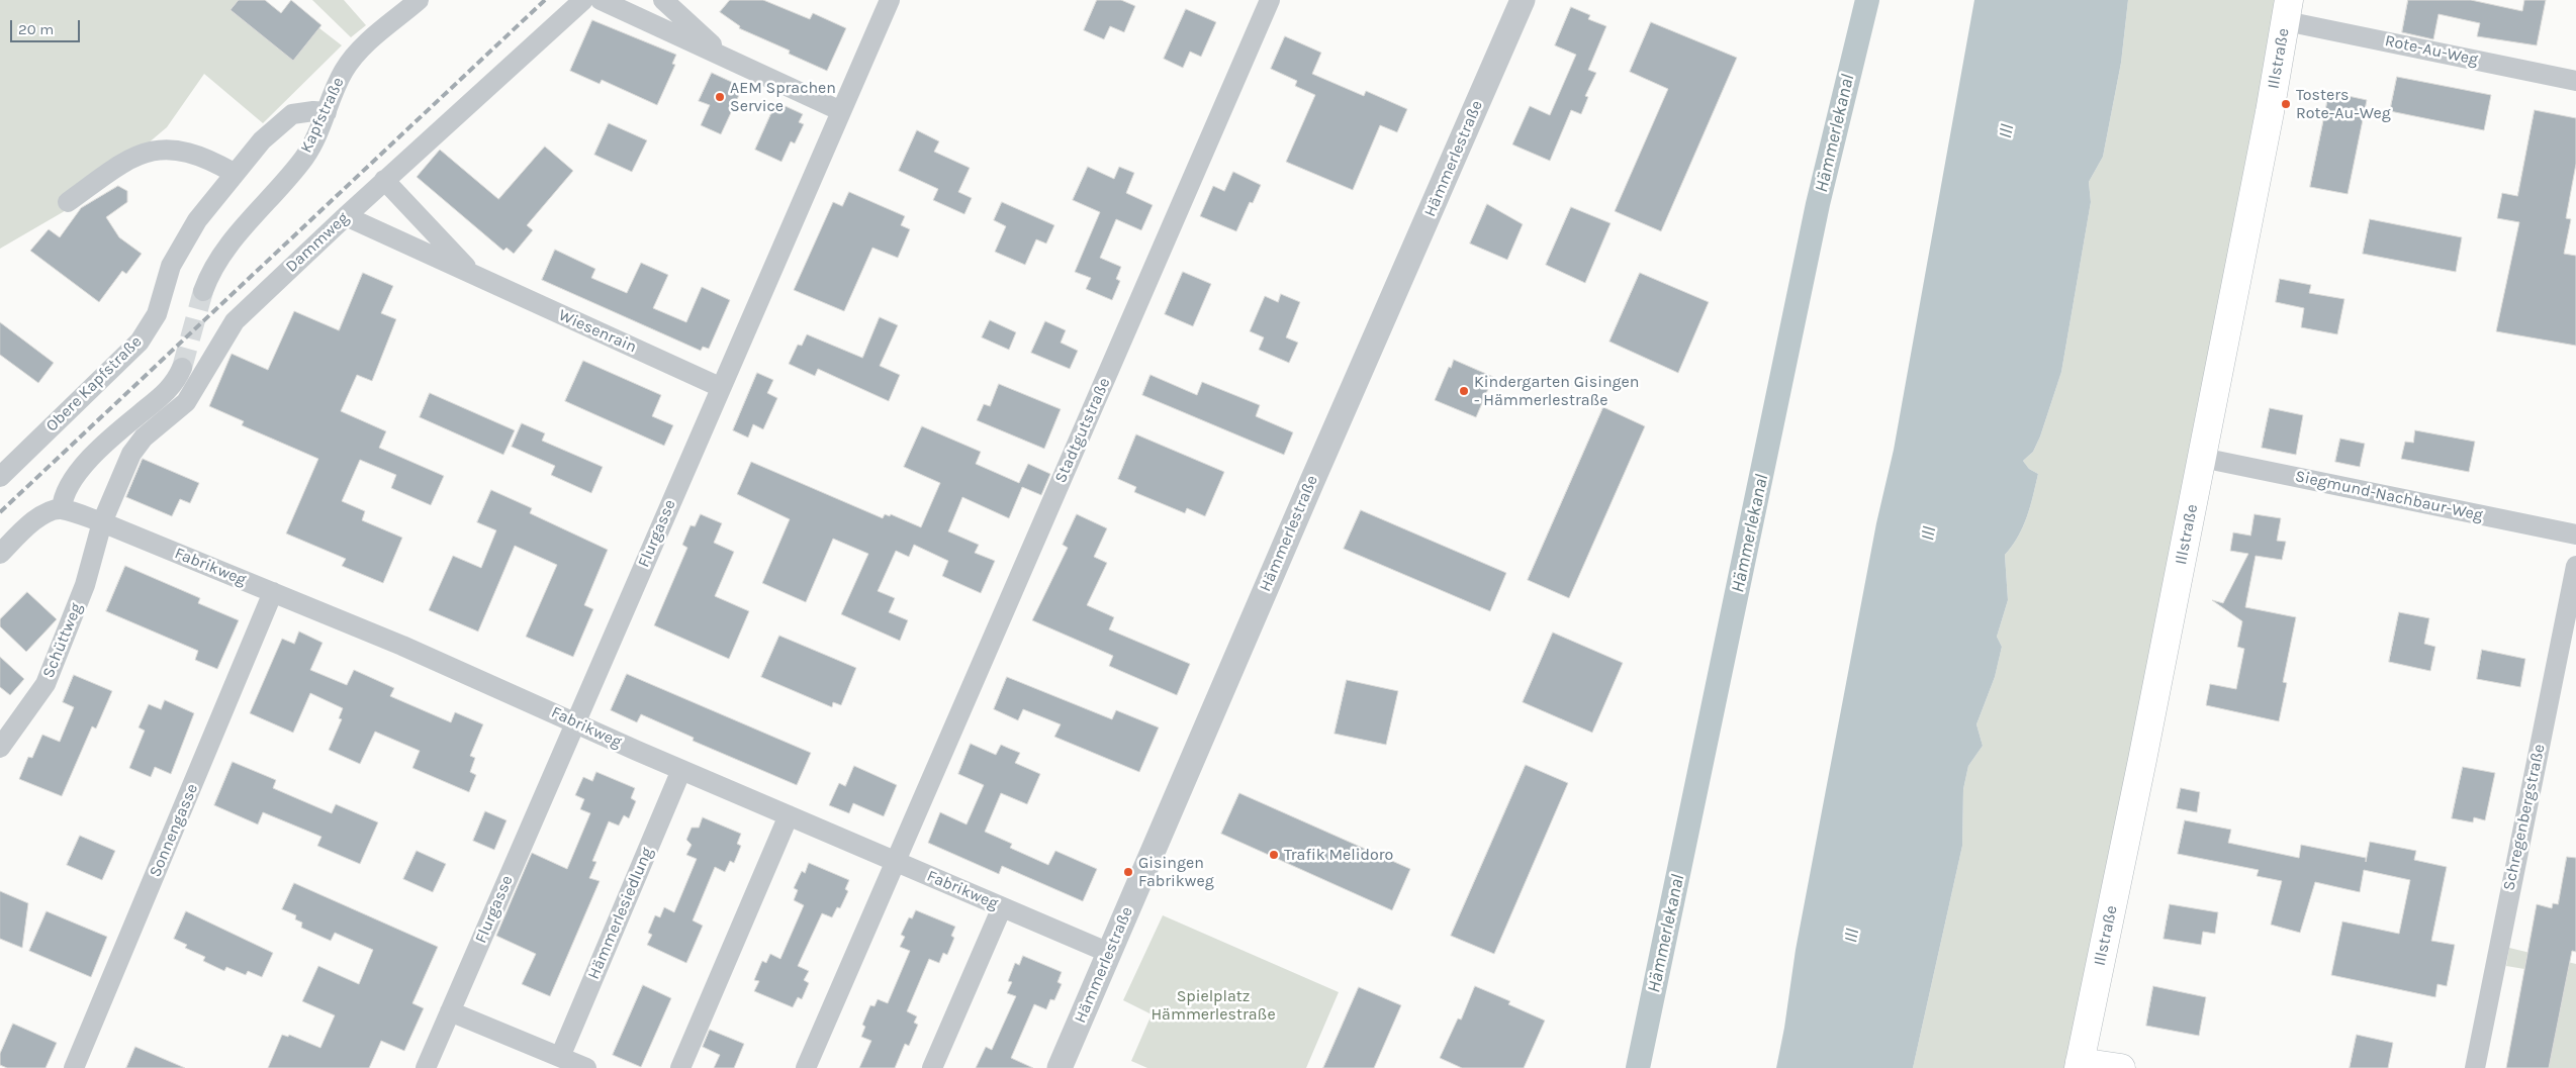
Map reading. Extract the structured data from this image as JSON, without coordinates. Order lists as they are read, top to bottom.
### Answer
{
  "streets": {
    "main road": ["Illstraße"],
    "street": [
      "Rote-Au-Weg",
      "Kapfstraße",
      "Hämmerlestraße",
      "Dammweg",
      "Wiesenrain",
      "Obere Kapfstraße",
      "Stadtgutstraße",
      "Siegmund-Nachbaur-Weg",
      "Flurgasse",
      "Fabrikweg",
      "Schüttweg",
      "Schregenbergstraße",
      "Sonnengasse",
      "Hämmerlesiedlung"
    ]
  },
  "crossings": [
    ["Rote-Au-Weg", "Illstraße"],
    ["Illstraße", "Siegmund-Nachbaur-Weg"],
    ["Kapfstraße", "Obere Kapfstraße"],
    ["Hämmerlestraße", "Fabrikweg"],
    ["Dammweg", "Wiesenrain"],
    ["Dammweg", "Fabrikweg"],
    ["Dammweg", "Schüttweg"],
    ["Wiesenrain", "Flurgasse"],
    ["Stadtgutstraße", "Fabrikweg"],
    ["Flurgasse", "Fabrikweg"],
    ["Fabrikweg", "Schüttweg"],
    ["Fabrikweg", "Sonnengasse"],
    ["Fabrikweg", "Hämmerlesiedlung"]
  ],
  "water": ["Ill", "Hämmerlekanal"],
  "parks": ["Spielplatz Hämmerlestraße"],
  "places": [
    "AEM Sprachen Service",
    "Tosters Rote-Au-Weg",
    "Kindergarten Gisingen - Hämmerlestraße",
    "Trafik Melidoro",
    "Gisingen Fabrikweg"
  ],
  "scale_bar": "20 m"
}
